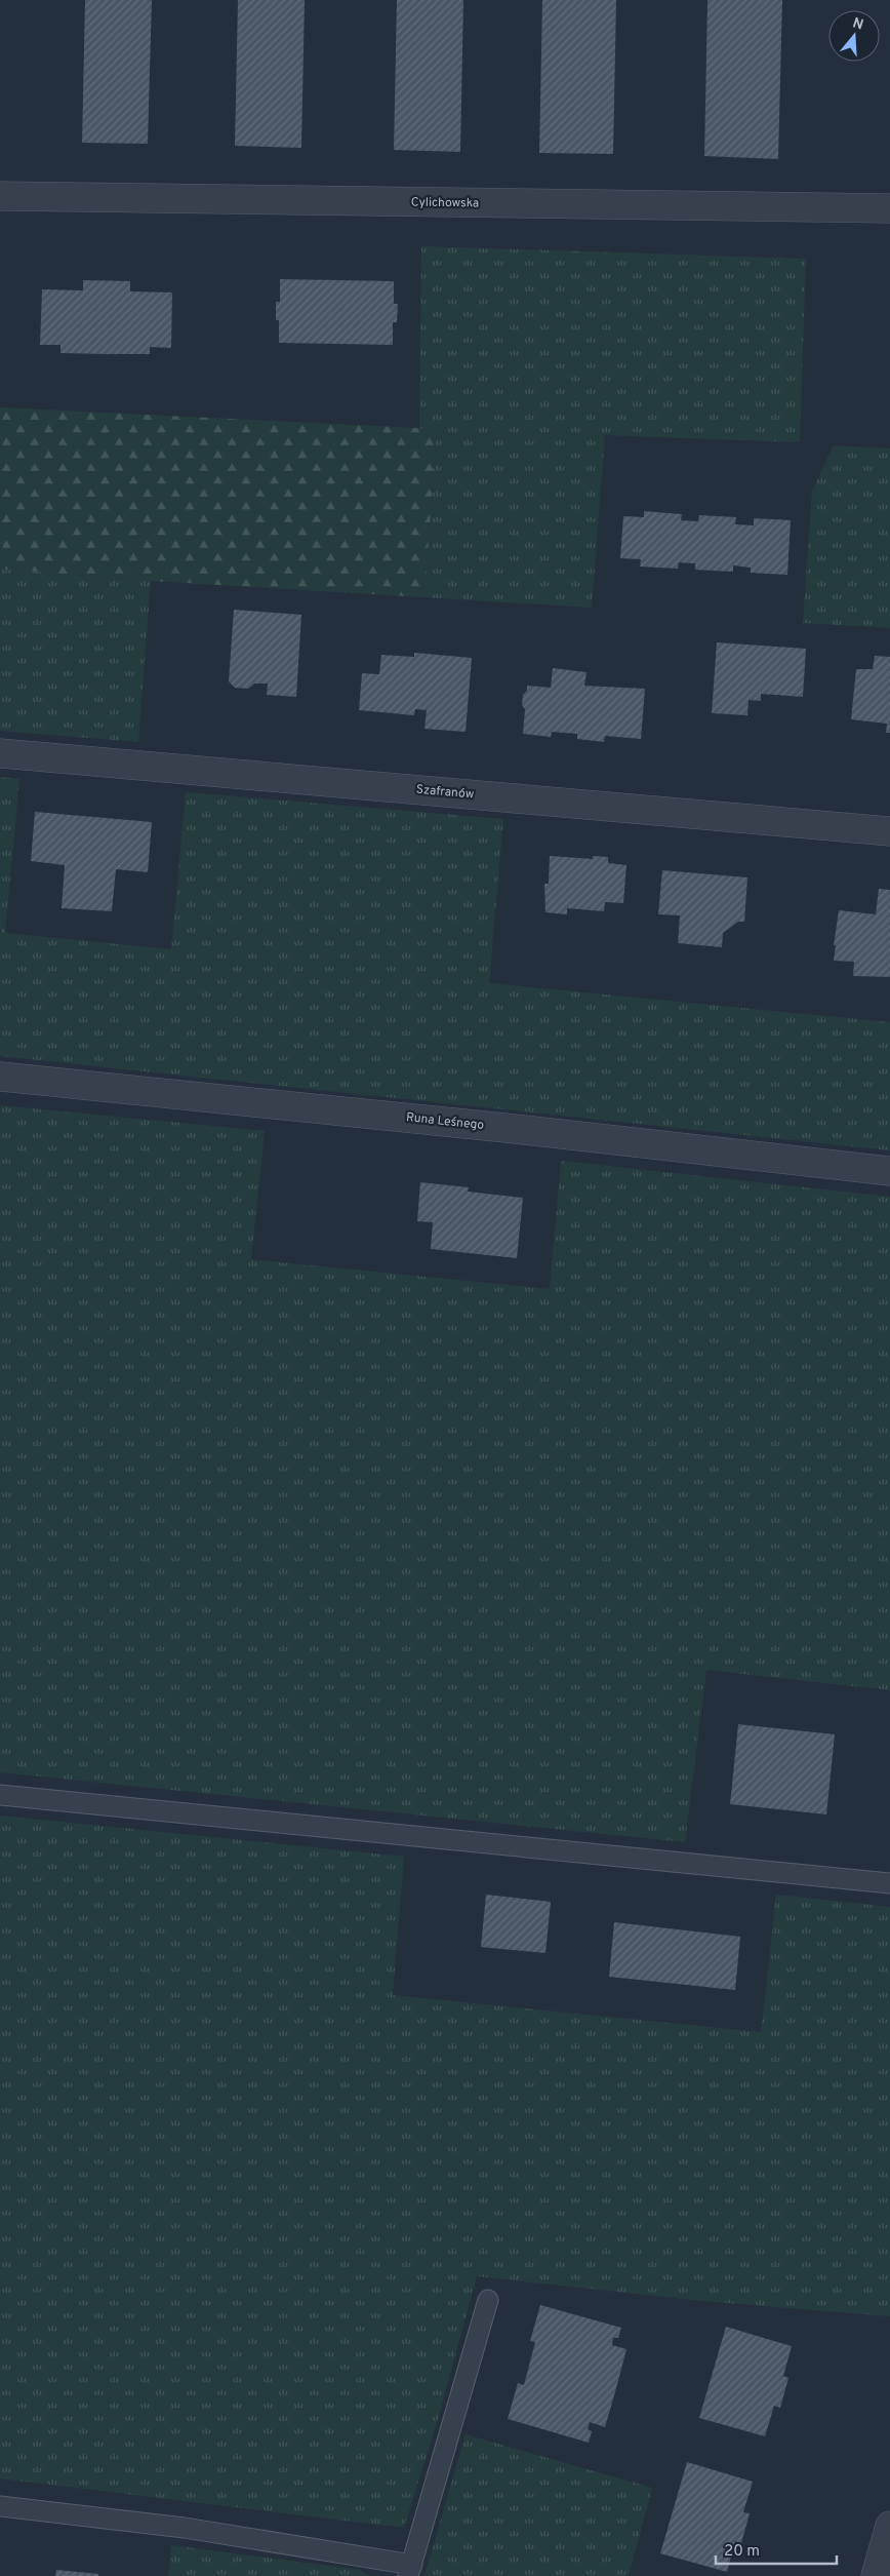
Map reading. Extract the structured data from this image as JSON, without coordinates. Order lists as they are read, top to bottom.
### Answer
{
  "streets": {
    "street": ["Cylichowska", "Szafranów", "Runa Leśnego"]
  },
  "scale_bar": "20 m",
  "north": "top"
}
